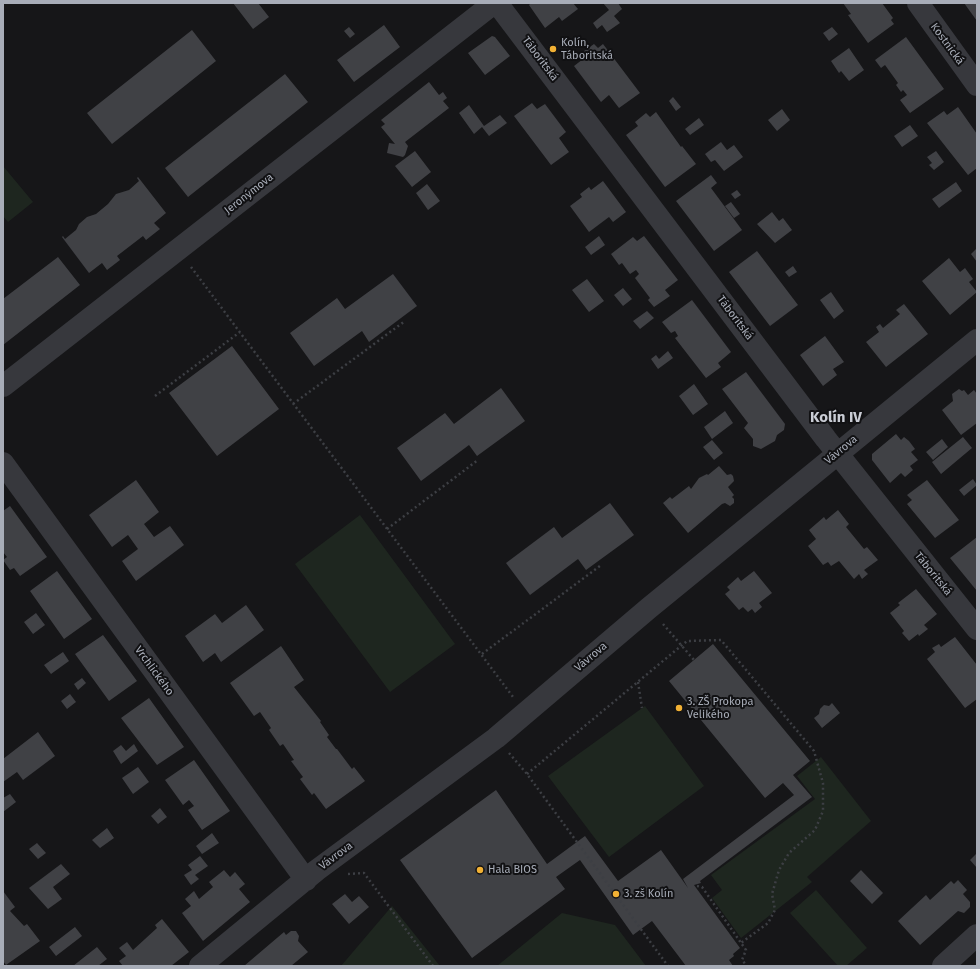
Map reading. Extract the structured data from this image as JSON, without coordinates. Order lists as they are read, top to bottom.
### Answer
{
  "streets": {
    "street": [
      "Kostnická",
      "Táboritská",
      "Jeronýmova",
      "Vávrova",
      "Vrchlického"
    ]
  },
  "crossings": [
    ["Táboritská", "Jeronýmova"],
    ["Táboritská", "Vávrova"],
    ["Vávrova", "Vrchlického"]
  ],
  "districts": ["Kolín IV"],
  "places": [
    "Kolín, Táboritská",
    "3. ZŠ Prokopa Velikého",
    "Hala BIOS",
    "3. zš Kolín"
  ]
}
